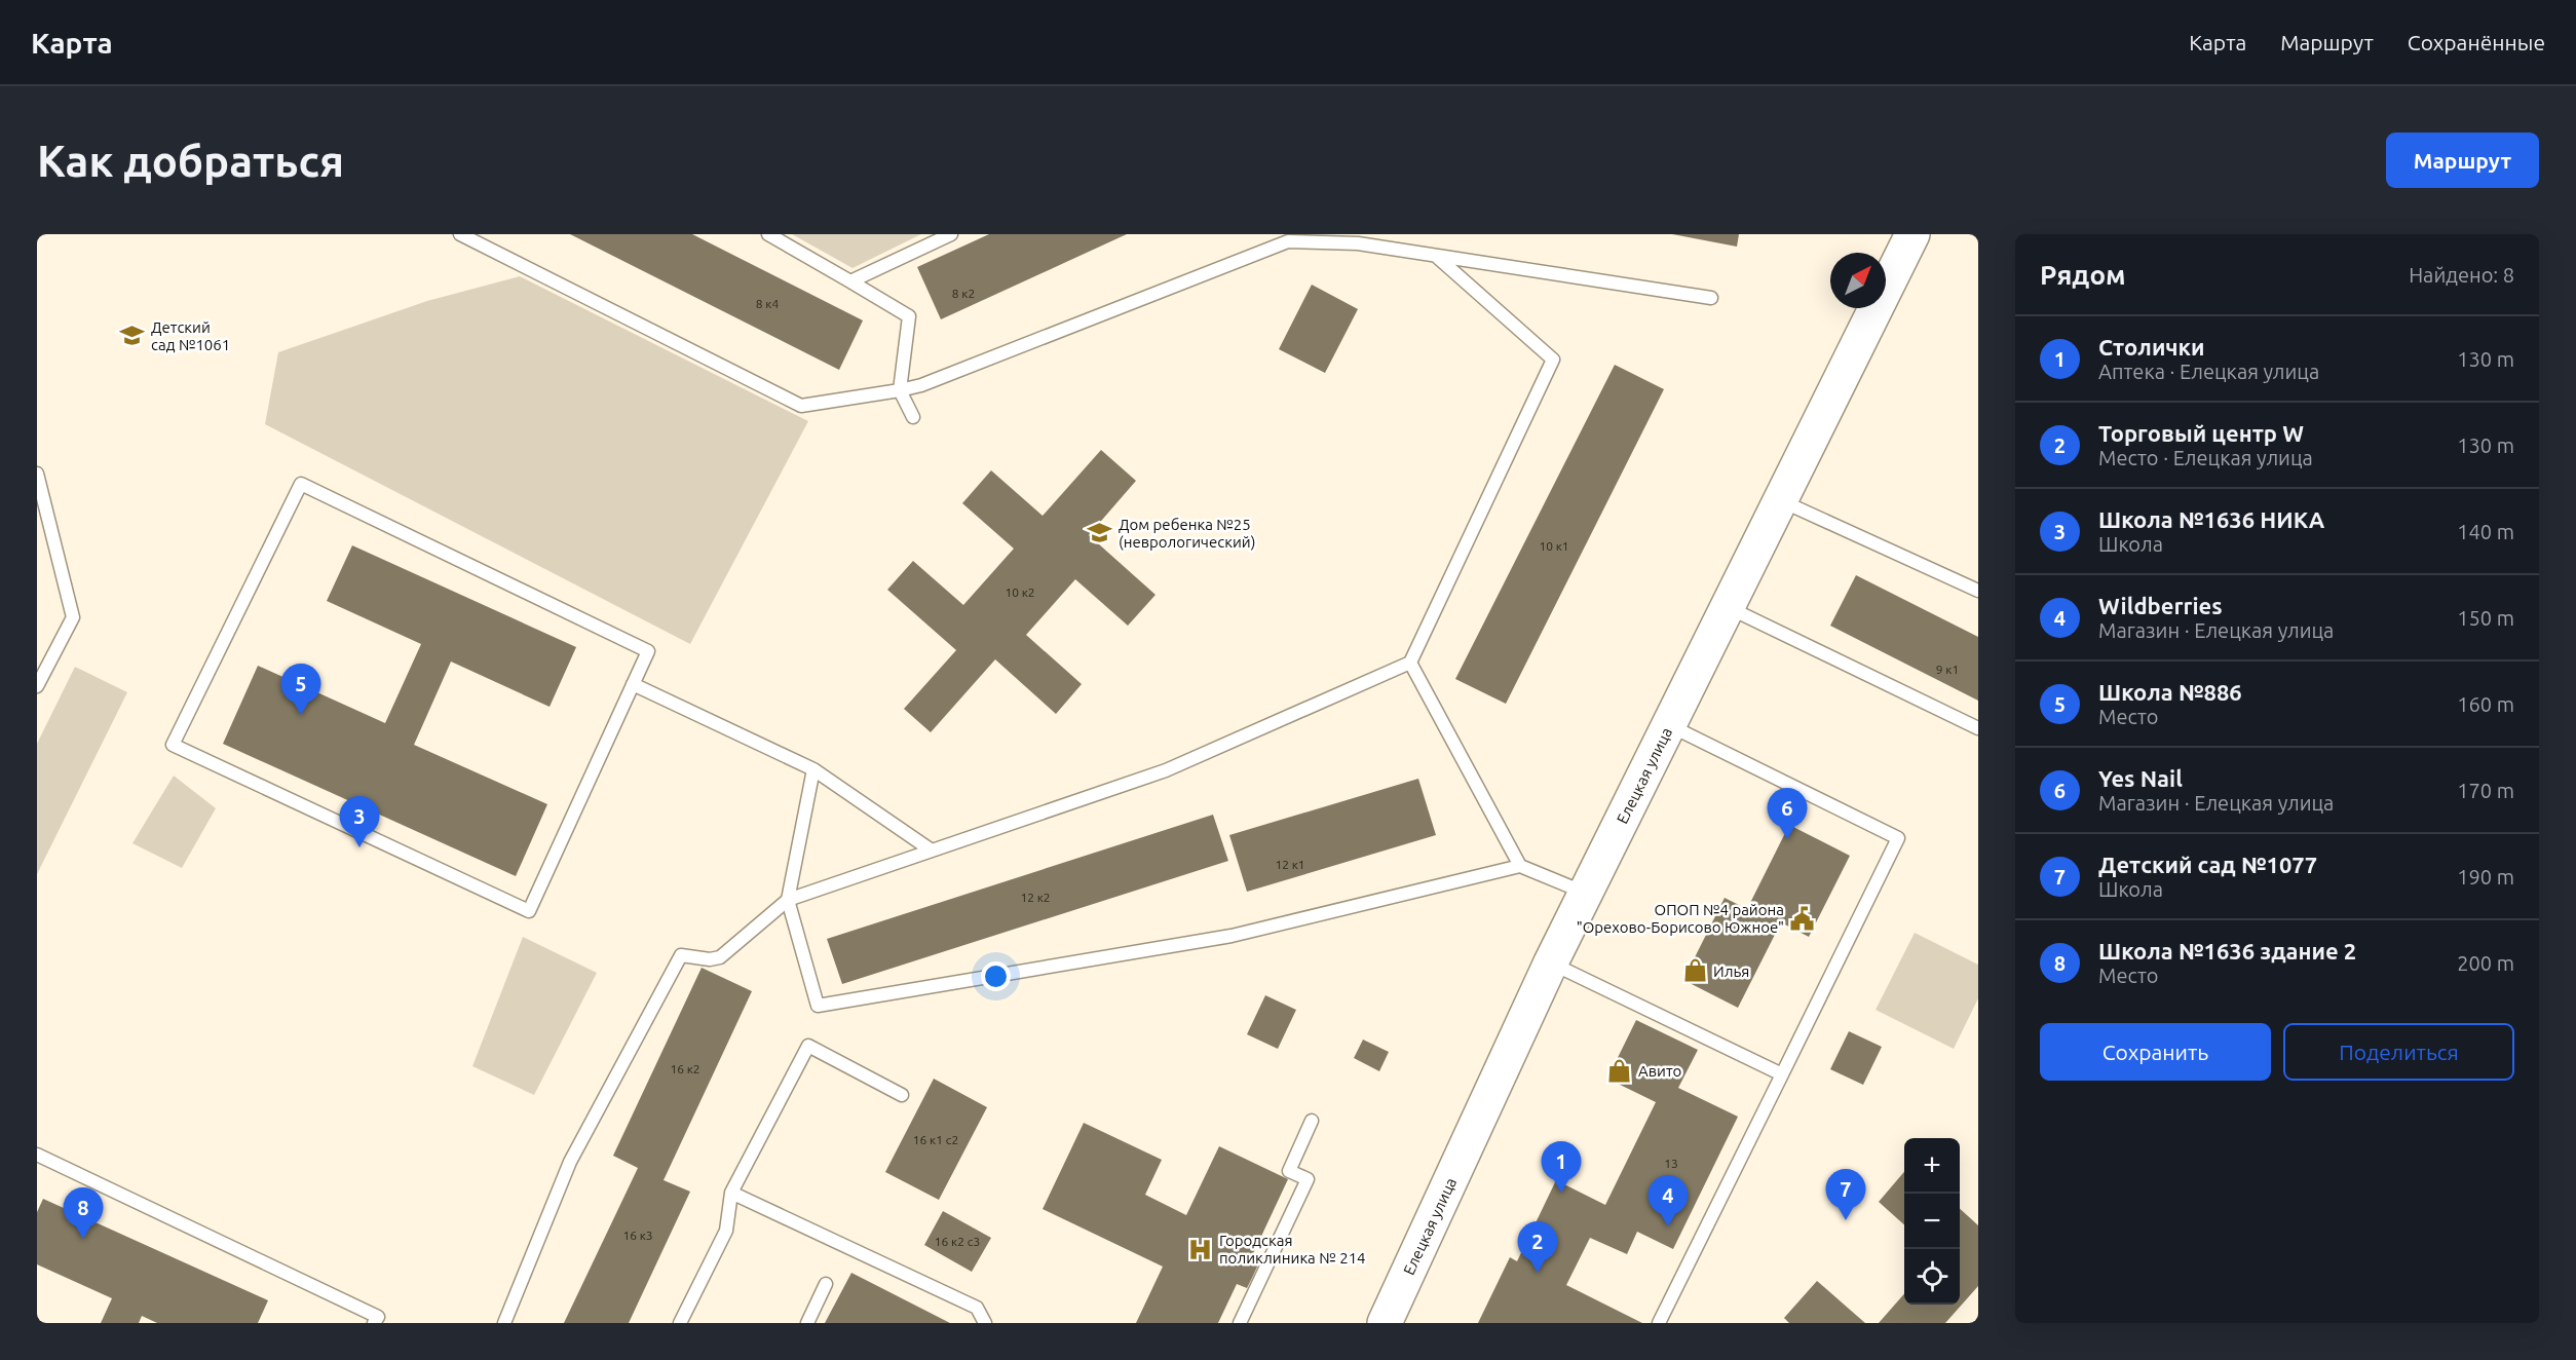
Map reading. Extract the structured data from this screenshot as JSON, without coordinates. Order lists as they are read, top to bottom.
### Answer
{
  "streets": {
    "street": ["Елецкая улица"]
  },
  "places": {
    "school or university": ["Детский сад №1061", "Дом ребенка №25 (неврологический)"],
    "public building": ["ОПОП №4 района \"Орехово-Борисово Южное\""],
    "shop": ["Илья", "Авито"],
    "hospital": ["Городская поликлиника № 214"]
  },
  "house_numbers": [
    "8 к2",
    "8 к4",
    "10 к1",
    "10 к2",
    "9 к1",
    "12 к1",
    "12 к2",
    "16 к2",
    "16 к1 с2",
    "13",
    "16 к3",
    "16 к2 с3"
  ],
  "north": "top right",
  "page": {
    "header": "Карта",
    "nav": ["Карта", "Маршрут", "Сохранённые"],
    "buttons": [
      "Маршрут",
      ["Сохранить", "Поделиться"]
    ],
    "title": "Как добраться",
    "heading": ["Рядом", "Найдено: 8"],
    "list": [
      {
        "mark": "1",
        "name": "Столички",
        "note": "Аптека · Елецкая улица",
        "value": "130 m"
      },
      {
        "mark": "2",
        "name": "Торговый центр W",
        "note": "Место · Елецкая улица",
        "value": "130 m"
      },
      {
        "mark": "3",
        "name": "Школа №1636 НИКА",
        "note": "Школа",
        "value": "140 m"
      },
      {
        "mark": "4",
        "name": "Wildberries",
        "note": "Магазин · Елецкая улица",
        "value": "150 m"
      },
      {
        "mark": "5",
        "name": "Школа №886",
        "note": "Место",
        "value": "160 m"
      },
      {
        "mark": "6",
        "name": "Yes Nail",
        "note": "Магазин · Елецкая улица",
        "value": "170 m"
      },
      {
        "mark": "7",
        "name": "Детский сад №1077",
        "note": "Школа",
        "value": "190 m"
      },
      {
        "mark": "8",
        "name": "Школа №1636 здание 2",
        "note": "Место",
        "value": "200 m"
      }
    ],
    "pins": [
      "5",
      "6",
      "3",
      "1",
      "7",
      "4",
      "8",
      "2"
    ],
    "map_buttons": ["+", "−"]
  }
}
